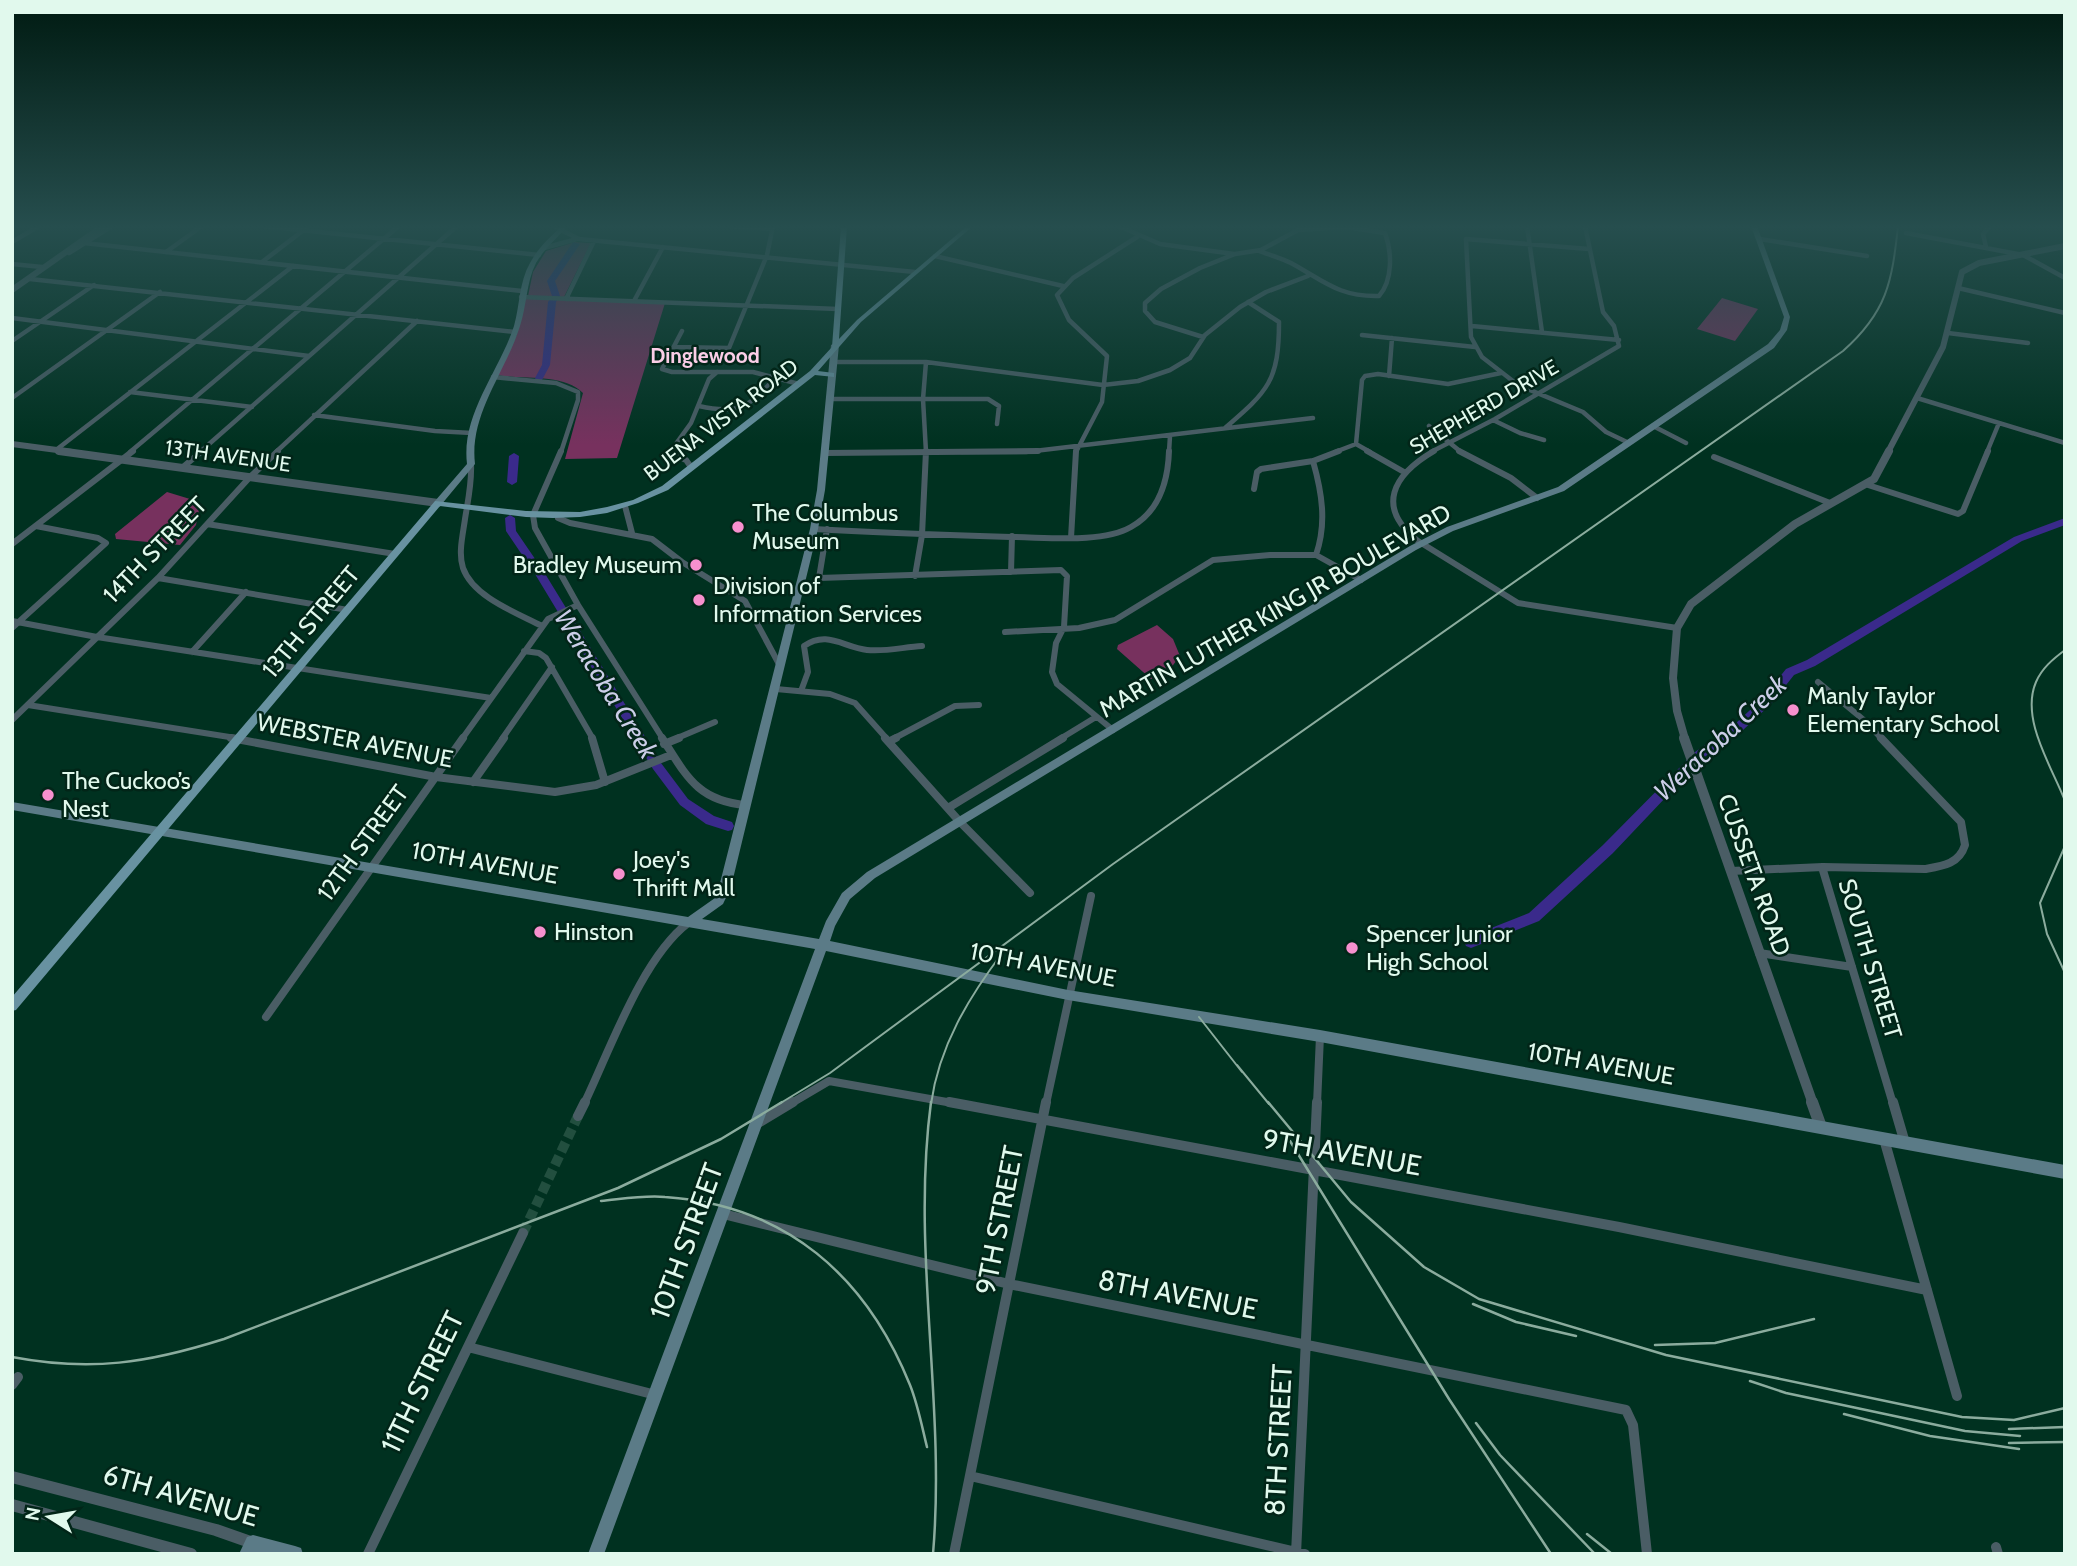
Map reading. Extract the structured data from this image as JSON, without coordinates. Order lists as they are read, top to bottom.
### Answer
{
  "streets": {
    "main road": [
      "BUENA VISTA ROAD",
      "MARTIN LUTHER KING JR BOULEVARD",
      "13TH STREET",
      "10TH AVENUE",
      "10TH STREET",
      "6TH AVENUE"
    ],
    "street": [
      "SHEPHERD DRIVE",
      "13TH AVENUE",
      "14TH STREET",
      "WEBSTER AVENUE",
      "12TH STREET",
      "CUSSETA ROAD",
      "SOUTH STREET",
      "9TH AVENUE",
      "9TH STREET",
      "8TH AVENUE",
      "11TH STREET",
      "8TH STREET"
    ]
  },
  "crossings": [
    ["SHEPHERD DRIVE", "MARTIN LUTHER KING JR BOULEVARD"],
    ["SHEPHERD DRIVE", "CUSSETA ROAD"],
    ["BUENA VISTA ROAD", "13TH AVENUE"],
    ["BUENA VISTA ROAD", "13TH STREET"],
    ["13TH AVENUE", "14TH STREET"],
    ["13TH AVENUE", "13TH STREET"],
    ["14TH STREET", "WEBSTER AVENUE"],
    ["MARTIN LUTHER KING JR BOULEVARD", "10TH AVENUE"],
    ["MARTIN LUTHER KING JR BOULEVARD", "10TH STREET"],
    ["13TH STREET", "WEBSTER AVENUE"],
    ["13TH STREET", "10TH AVENUE"],
    ["WEBSTER AVENUE", "12TH STREET"],
    ["12TH STREET", "10TH AVENUE"],
    ["10TH AVENUE", "CUSSETA ROAD"],
    ["10TH AVENUE", "SOUTH STREET"],
    ["10TH AVENUE", "9TH STREET"],
    ["10TH AVENUE", "10TH STREET"],
    ["10TH AVENUE", "8TH STREET"],
    ["9TH AVENUE", "9TH STREET"],
    ["9TH AVENUE", "10TH STREET"],
    ["9TH AVENUE", "8TH STREET"],
    ["9TH STREET", "8TH AVENUE"],
    ["10TH STREET", "8TH AVENUE"],
    ["8TH AVENUE", "8TH STREET"]
  ],
  "districts": ["Dinglewood"],
  "water": ["Weracoba Creek"],
  "places": [
    "The Columbus Museum",
    "Bradley Museum",
    "Division of Information Services",
    "Manly Taylor Elementary School",
    "The Cuckoo’s Nest",
    "Joey's Thrift Mall",
    "Hinston",
    "Spencer Junior High School"
  ],
  "north": "left"
}
